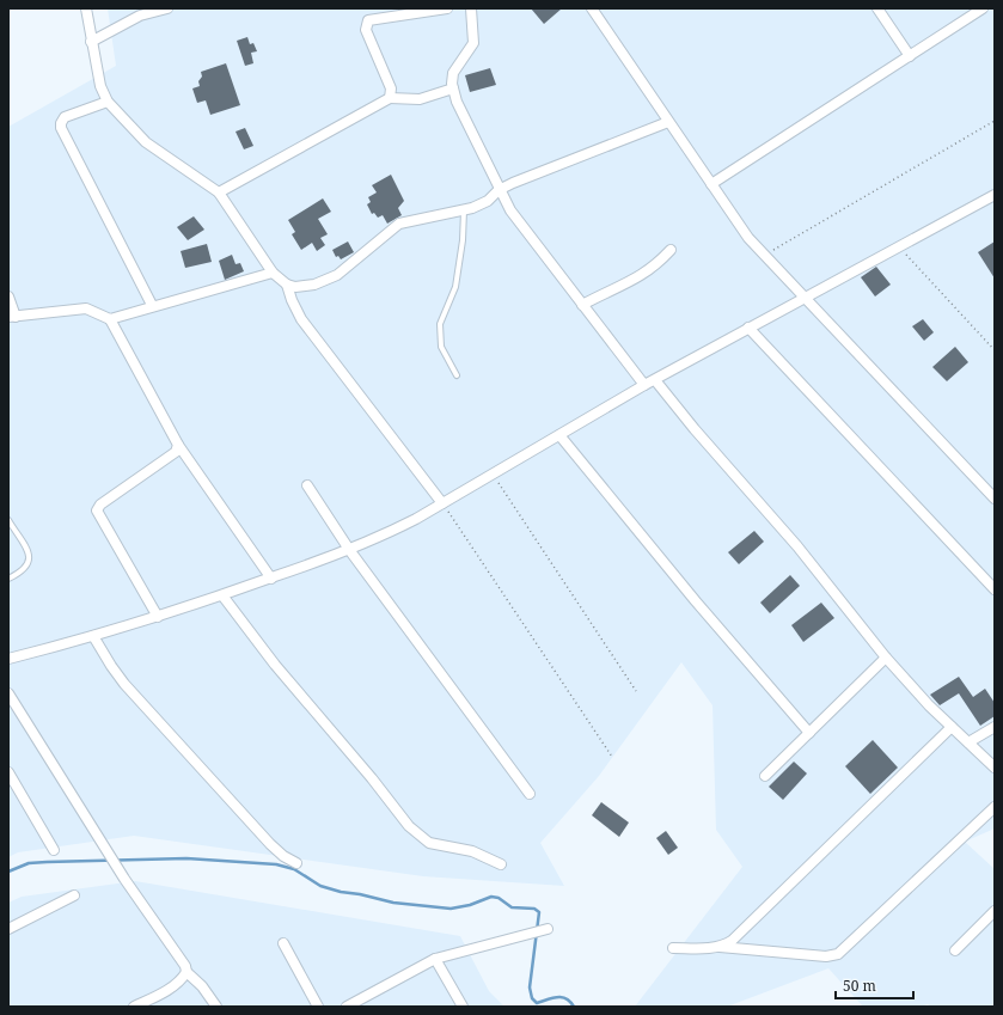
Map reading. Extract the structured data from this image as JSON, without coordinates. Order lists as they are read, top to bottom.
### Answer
{
  "scale_bar": "50 m"
}
